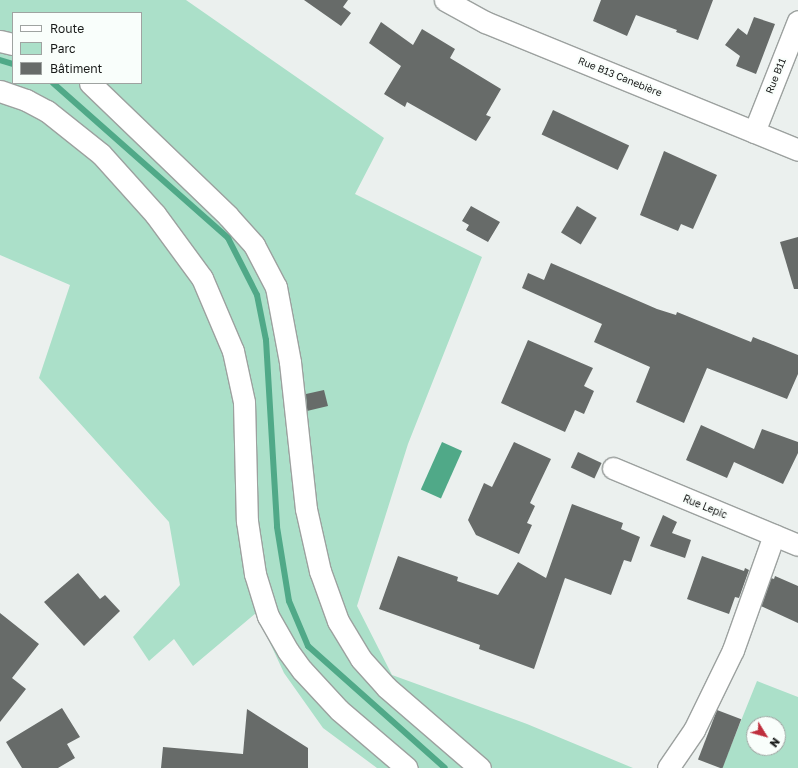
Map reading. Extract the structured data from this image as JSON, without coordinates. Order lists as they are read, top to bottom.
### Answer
{
  "streets": {
    "street": ["Rue B11", "Rue B13 Canebière", "Rue Lepic"]
  },
  "crossings": [
    ["Rue B11", "Rue B13 Canebière"]
  ],
  "legend": ["Route", "Parc", "Bâtiment"],
  "north": "bottom right"
}
